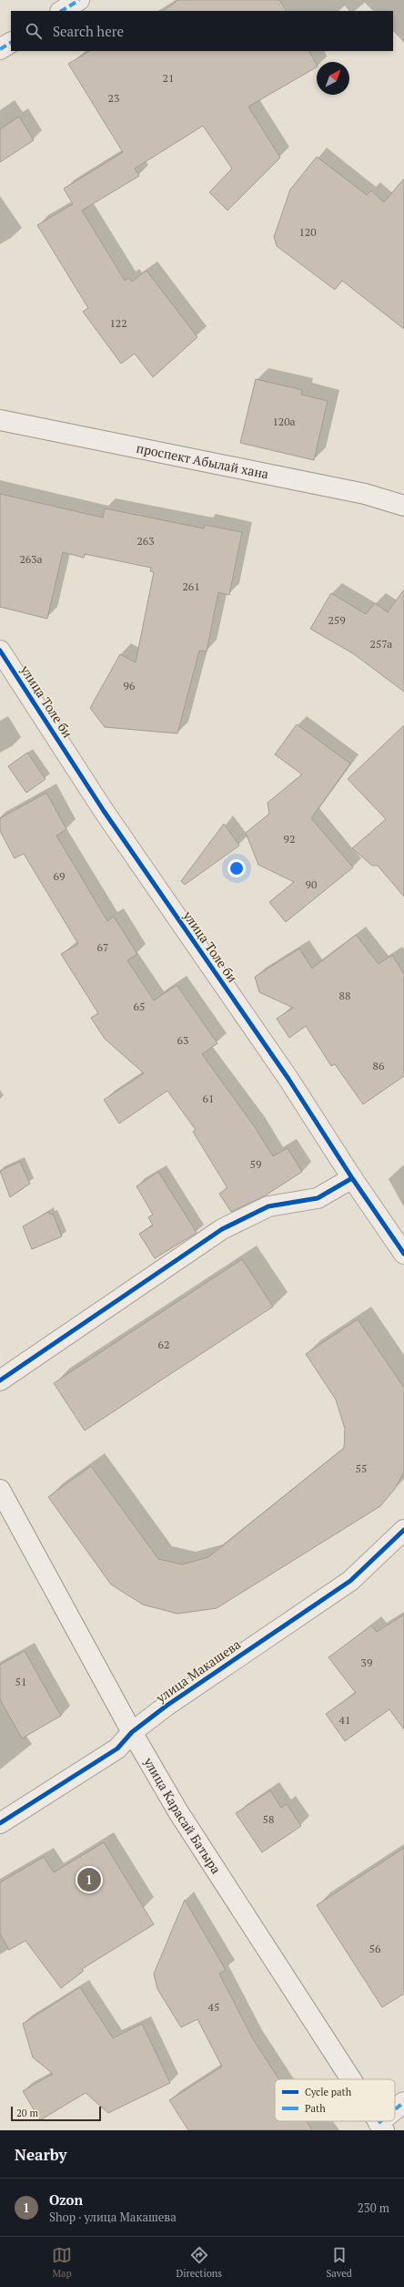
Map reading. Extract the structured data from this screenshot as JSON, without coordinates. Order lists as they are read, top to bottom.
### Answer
{
  "streets": {
    "street": [
      "проспект Абылай хана",
      "улица Толе би",
      "улица Макашева",
      "улица Карасай Батыра"
    ]
  },
  "crossings": [
    ["улица Макашева", "улица Карасай Батыра"]
  ],
  "house_numbers": [
    "21",
    "23",
    "120",
    "122",
    "120а",
    "263",
    "263а",
    "261",
    "259",
    "257а",
    "96",
    "92",
    "69",
    "90",
    "67",
    "88",
    "65",
    "63",
    "86",
    "61",
    "59",
    "62",
    "55",
    "39",
    "51",
    "41",
    "58",
    "56",
    "45"
  ],
  "legend": ["Cycle path", "Path"],
  "scale_bar": "20 m",
  "north": "top right",
  "page": {
    "search": "Search here",
    "pins": "1",
    "scale": "20 m",
    "heading": "Nearby",
    "list": [
      {
        "mark": "1",
        "name": "Ozon",
        "note": "Shop · улица Макашева",
        "value": "230 m"
      }
    ],
    "nav": ["Map", "Directions", "Saved"]
  }
}
